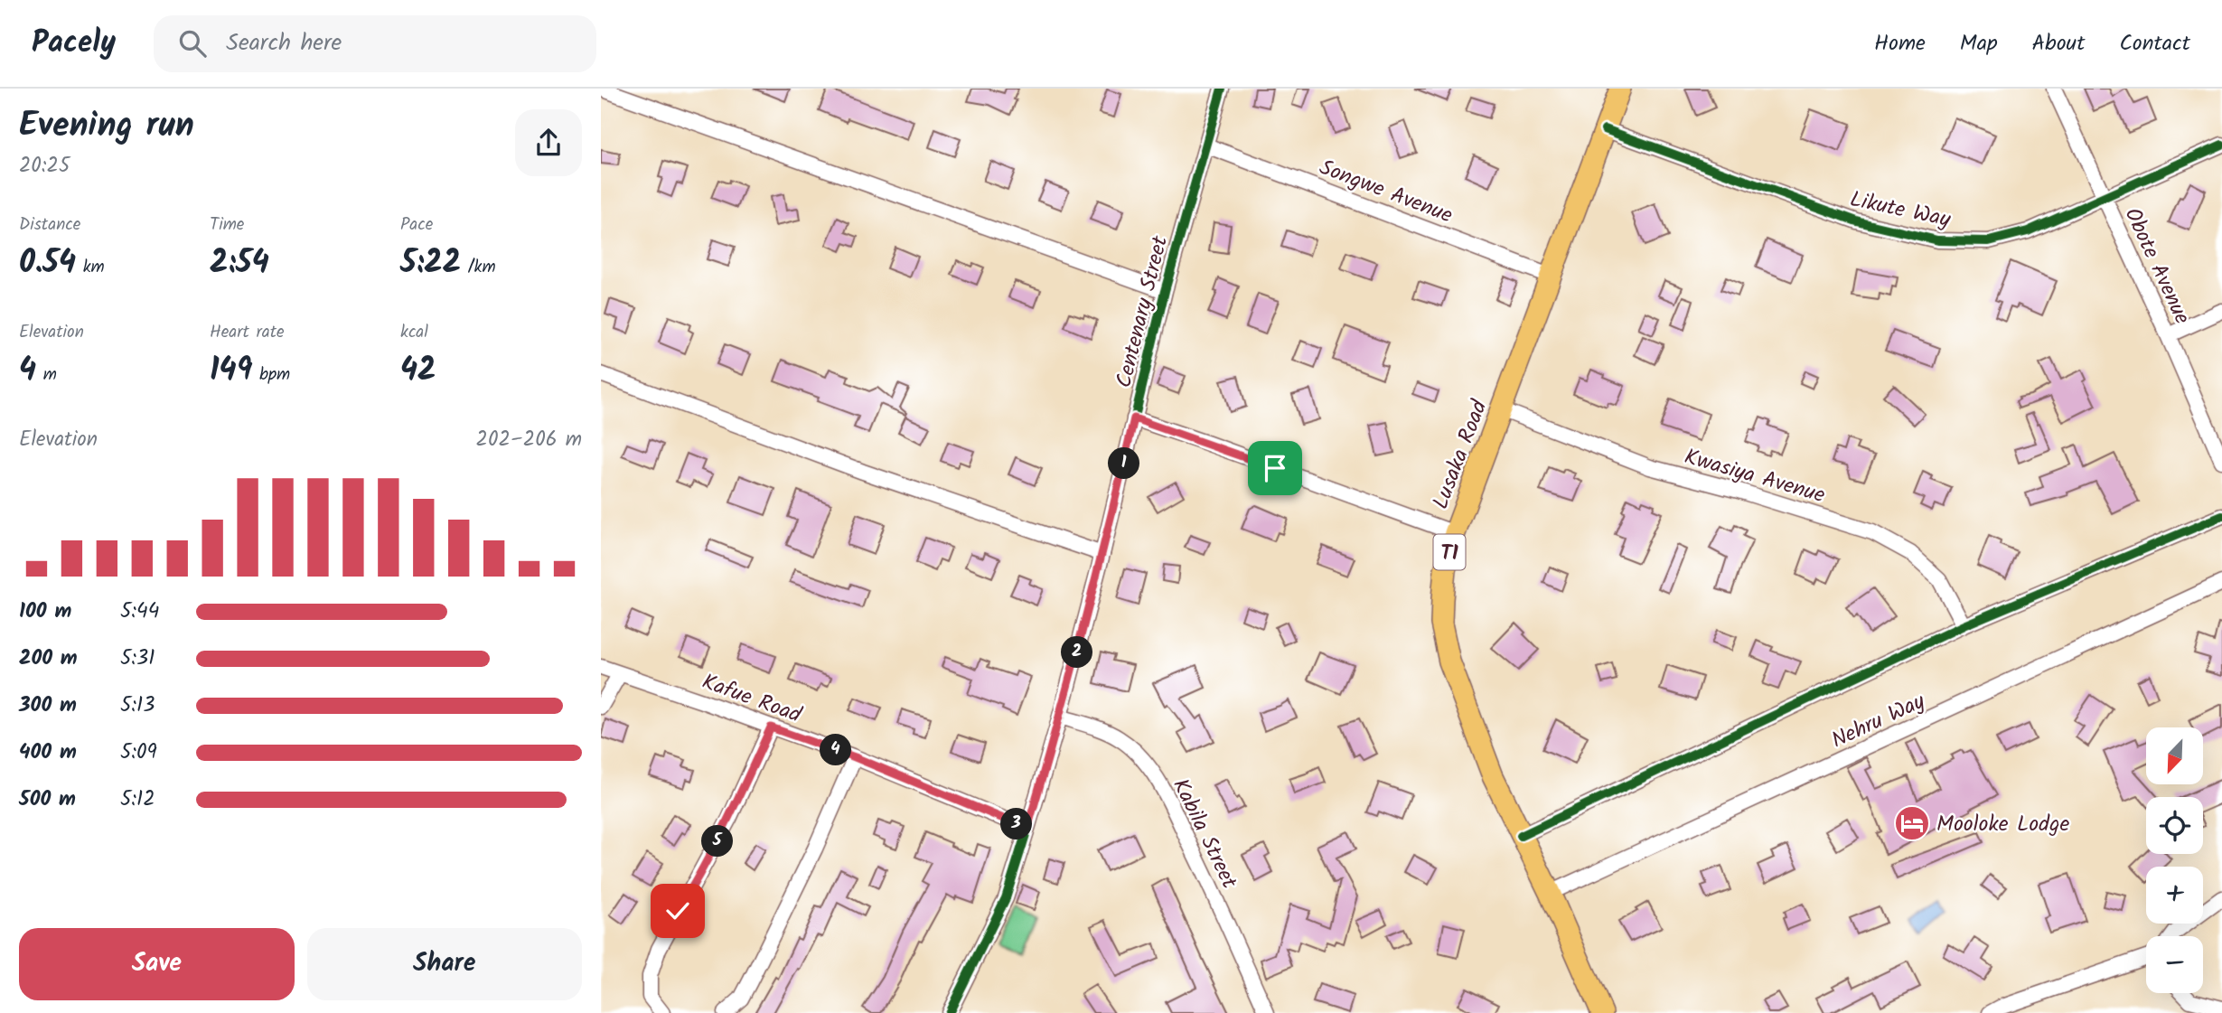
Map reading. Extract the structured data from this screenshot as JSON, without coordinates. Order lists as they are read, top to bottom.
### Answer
{
  "streets": {
    "highway": ["Lusaka Road", "T1"],
    "street": [
      "Songwe Avenue",
      "Likute Way",
      "Obote Avenue",
      "Centenary Street",
      "Kwasiya Avenue",
      "Kafue Road",
      "Nehru Way",
      "Kabila Street"
    ]
  },
  "crossings": [
    ["Songwe Avenue", "Centenary Street"],
    ["Songwe Avenue", "Lusaka Road"],
    ["Likute Way", "Obote Avenue"],
    ["Likute Way", "Lusaka Road"],
    ["Centenary Street", "Kafue Road"],
    ["Centenary Street", "Kabila Street"],
    ["Lusaka Road", "Kwasiya Avenue"],
    ["Lusaka Road", "Nehru Way"]
  ],
  "places": {
    "hotel": ["Mooloke Lodge"]
  },
  "north": "bottom left",
  "page": {
    "header": "Pacely",
    "search": "Search here",
    "nav": [
      "Home",
      "Map",
      "About",
      "Contact"
    ],
    "heading": ["Evening run", "20:25"],
    "stats": [
      ["Distance", "0.54 km"],
      ["Time", "2:54"],
      ["Pace", "5:22 /km"],
      ["Elevation", "4 m"],
      ["Heart rate", "149 bpm"],
      ["kcal", "42"]
    ],
    "chart": ["Elevation", "202–206 m"],
    "pins": [
      "1",
      "2",
      "4",
      "3",
      "5"
    ],
    "list": [
      {
        "name": "100 m",
        "note": "5:44"
      },
      {
        "name": "200 m",
        "note": "5:31"
      },
      {
        "name": "300 m",
        "note": "5:13"
      },
      {
        "name": "400 m",
        "note": "5:09"
      },
      {
        "name": "500 m",
        "note": "5:12"
      }
    ],
    "map_buttons": ["+", "−"],
    "buttons": ["Save", "Share"]
  }
}
